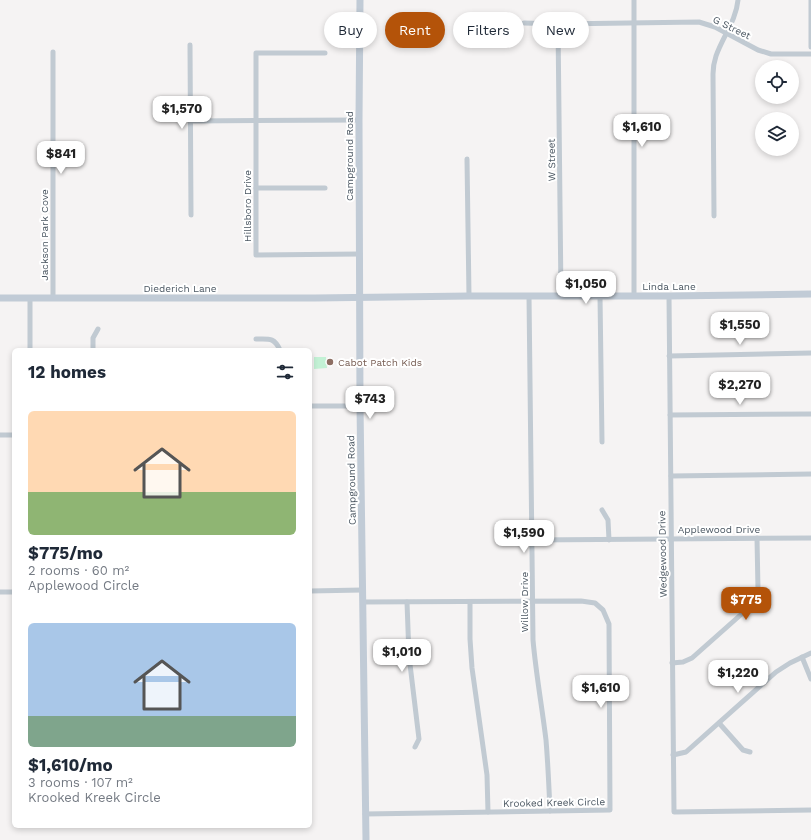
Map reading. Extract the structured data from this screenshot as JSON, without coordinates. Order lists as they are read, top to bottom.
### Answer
{
  "streets": {
    "street": [
      "G Street",
      "Campground Road",
      "W Street",
      "Hillsboro Drive",
      "Jackson Park Cove",
      "Linda Lane",
      "Diederich Lane",
      "Applewood Drive",
      "Wedgewood Drive",
      "Willow Drive",
      "Krooked Kreek Circle"
    ]
  },
  "crossings": [
    ["Campground Road", "Hillsboro Drive"],
    ["Campground Road", "Linda Lane"],
    ["Campground Road", "Diederich Lane"],
    ["Campground Road", "Krooked Kreek Circle"],
    ["W Street", "Linda Lane"],
    ["Jackson Park Cove", "Diederich Lane"],
    ["Linda Lane", "Diederich Lane"],
    ["Linda Lane", "Wedgewood Drive"],
    ["Linda Lane", "Willow Drive"],
    ["Applewood Drive", "Wedgewood Drive"],
    ["Applewood Drive", "Willow Drive"],
    ["Willow Drive", "Krooked Kreek Circle"]
  ],
  "places": ["Cabot Patch Kids"],
  "page": {
    "chip": [
      "Buy",
      "Rent",
      "Filters",
      "New"
    ],
    "price": [
      "$1,570",
      "$1,610",
      "$841",
      "$1,050",
      "$1,550",
      "$2,270",
      "$743",
      "$1,590",
      "$775",
      "$1,010",
      "$1,220",
      "$1,610"
    ],
    "heading": "12 homes",
    "list": [
      {
        "name": "$775/mo",
        "note": "2 rooms · 60 m² · Applewood Circle"
      },
      {
        "name": "$1,610/mo",
        "note": "3 rooms · 107 m² · Krooked Kreek Circle"
      }
    ]
  }
}
